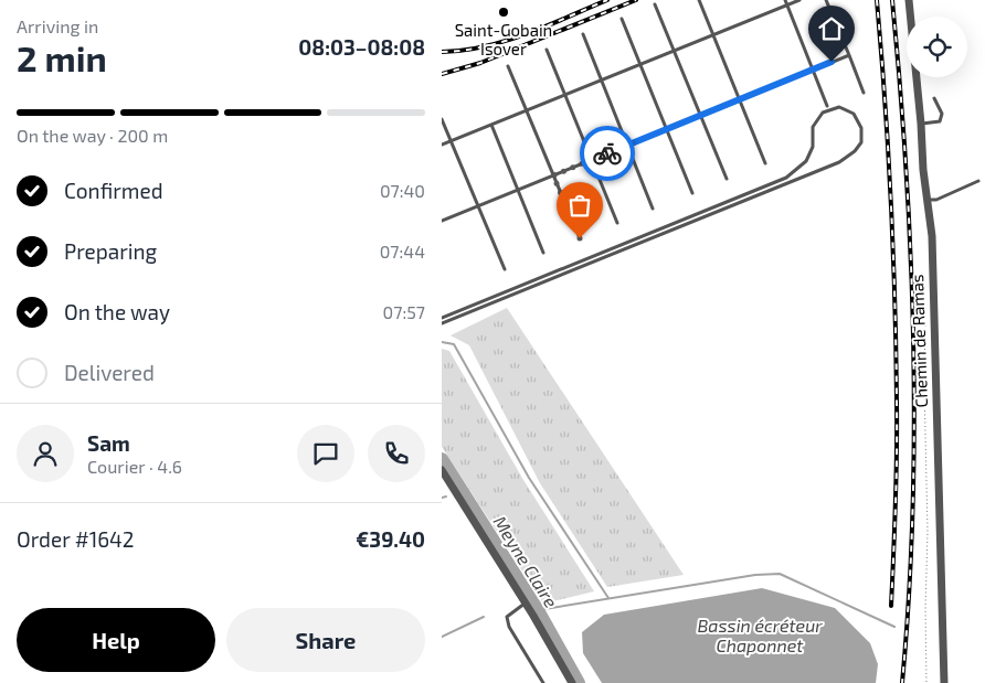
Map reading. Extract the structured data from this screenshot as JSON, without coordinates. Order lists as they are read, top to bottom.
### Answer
{
  "streets": {
    "street": ["Chemin de Ramas"]
  },
  "water": ["Meyne Claire", "Bassin écréteur Chaponnet"],
  "places": ["Saint-Gobain Isover"],
  "page": {
    "heading": ["2 min", "Arriving in", "08:03–08:08"],
    "panel": [
      "Sam",
      "Courier · 4.6",
      "Order #1642",
      "€39.40"
    ],
    "bar": "On the way · 200 m",
    "list": [
      ["Confirmed", "07:40"],
      ["Preparing", "07:44"],
      ["On the way", "07:57"],
      "Delivered"
    ],
    "buttons": ["Help", "Share"]
  }
}
